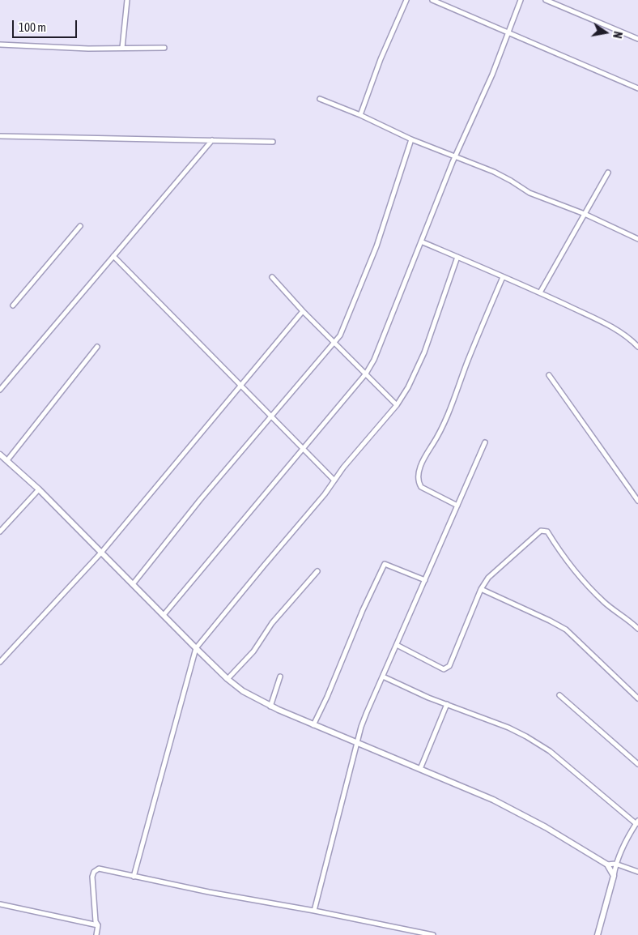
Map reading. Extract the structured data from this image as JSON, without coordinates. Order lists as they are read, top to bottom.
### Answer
{
  "scale_bar": "100 m",
  "north": "right"
}
